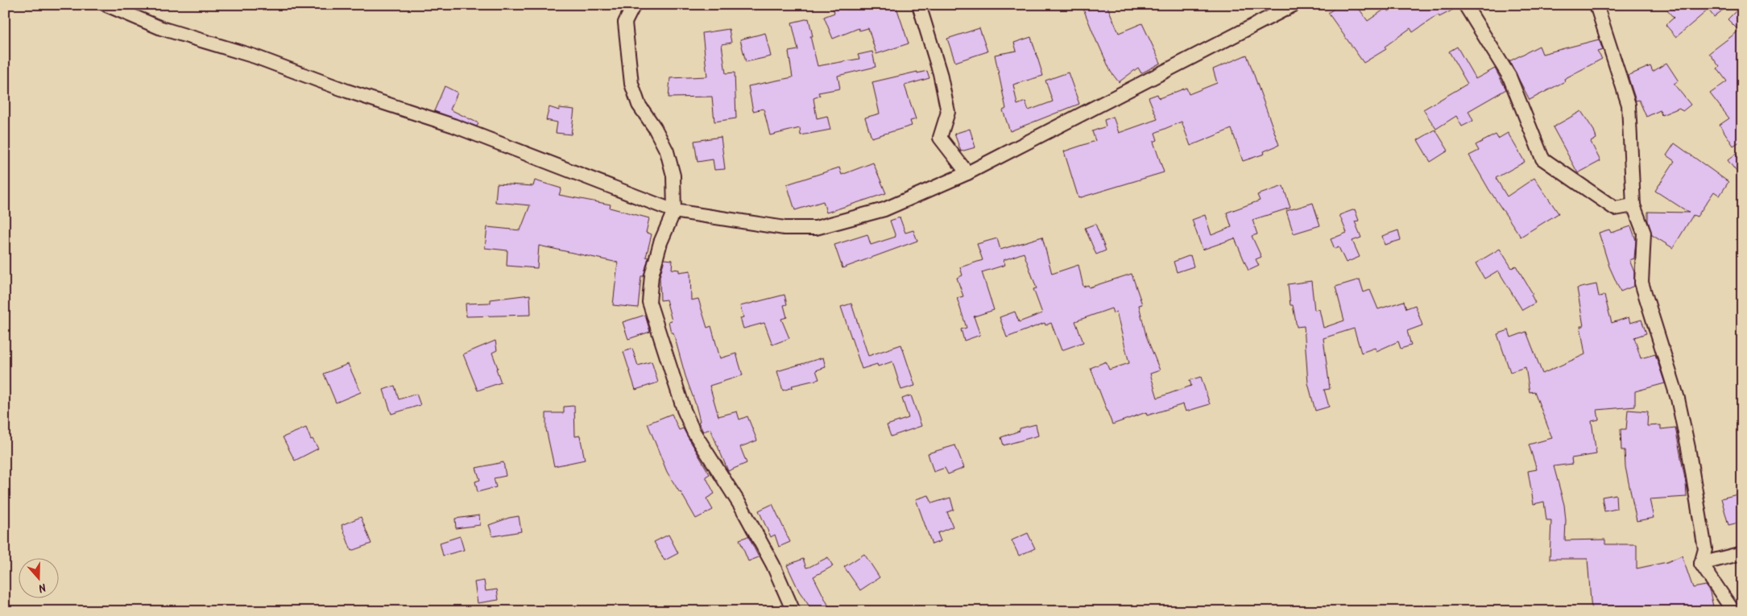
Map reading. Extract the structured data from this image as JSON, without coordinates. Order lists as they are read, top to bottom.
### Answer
{
  "north": "bottom"
}
